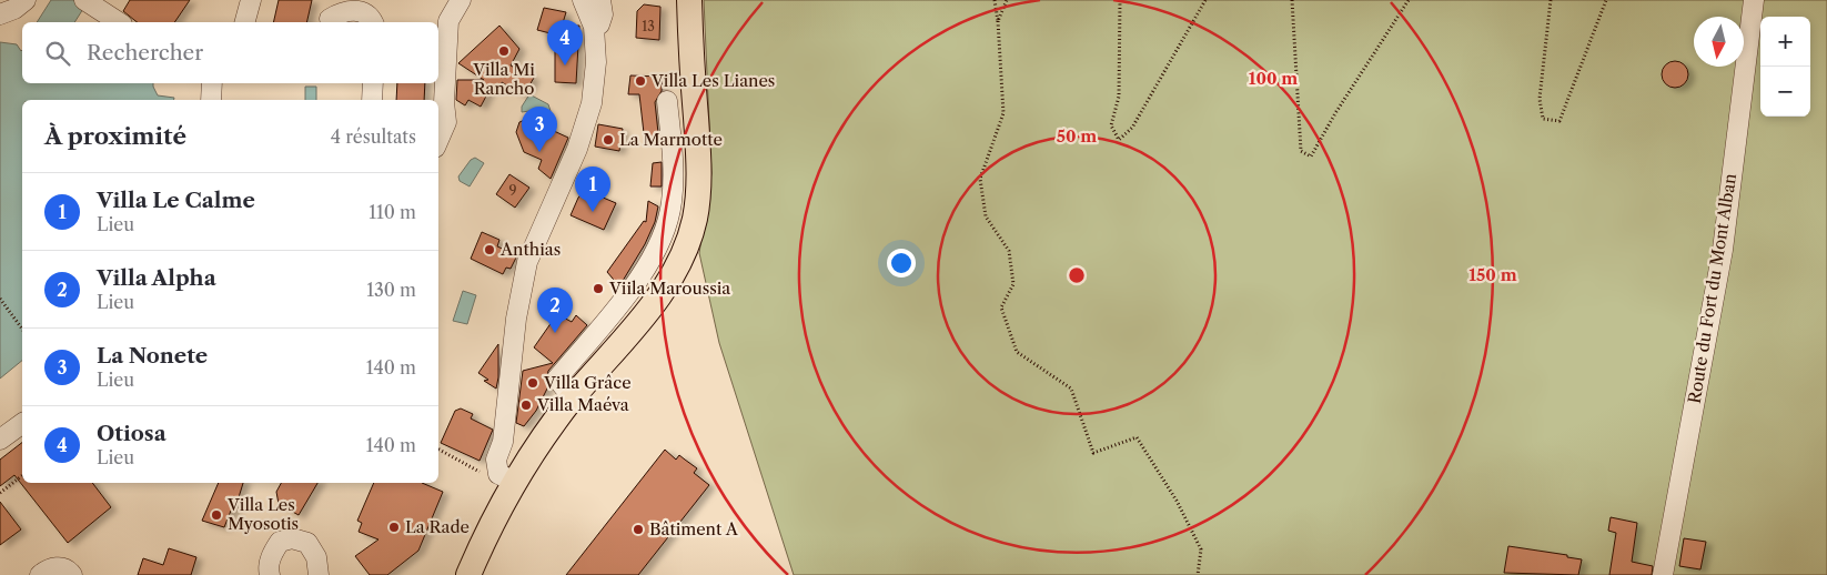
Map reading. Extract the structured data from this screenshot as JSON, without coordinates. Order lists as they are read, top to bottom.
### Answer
{
  "streets": {
    "street": ["Route du Fort du Mont Alban"]
  },
  "places": [
    "Villa Mi Rancho",
    "Villa Les Lianes",
    "La Marmotte",
    "Anthias",
    "Viila Maroussia",
    "Villa Grâce",
    "Villa Maéva",
    "Villa Les Myosotis",
    "La Rade",
    "Bâtiment A"
  ],
  "house_numbers": ["13", "9"],
  "north": "bottom",
  "page": {
    "map_buttons": ["+", "−"],
    "pins": [
      "4",
      "3",
      "1",
      "2"
    ],
    "search": "Rechercher",
    "heading": ["À proximité", "4 résultats"],
    "list": [
      {
        "mark": "1",
        "name": "Villa Le Calme",
        "note": "Lieu",
        "value": "110 m"
      },
      {
        "mark": "2",
        "name": "Villa Alpha",
        "note": "Lieu",
        "value": "130 m"
      },
      {
        "mark": "3",
        "name": "La Nonete",
        "note": "Lieu",
        "value": "140 m"
      },
      {
        "mark": "4",
        "name": "Otiosa",
        "note": "Lieu",
        "value": "140 m"
      }
    ]
  },
  "rings": ["100 m", "50 m", "150 m"]
}
